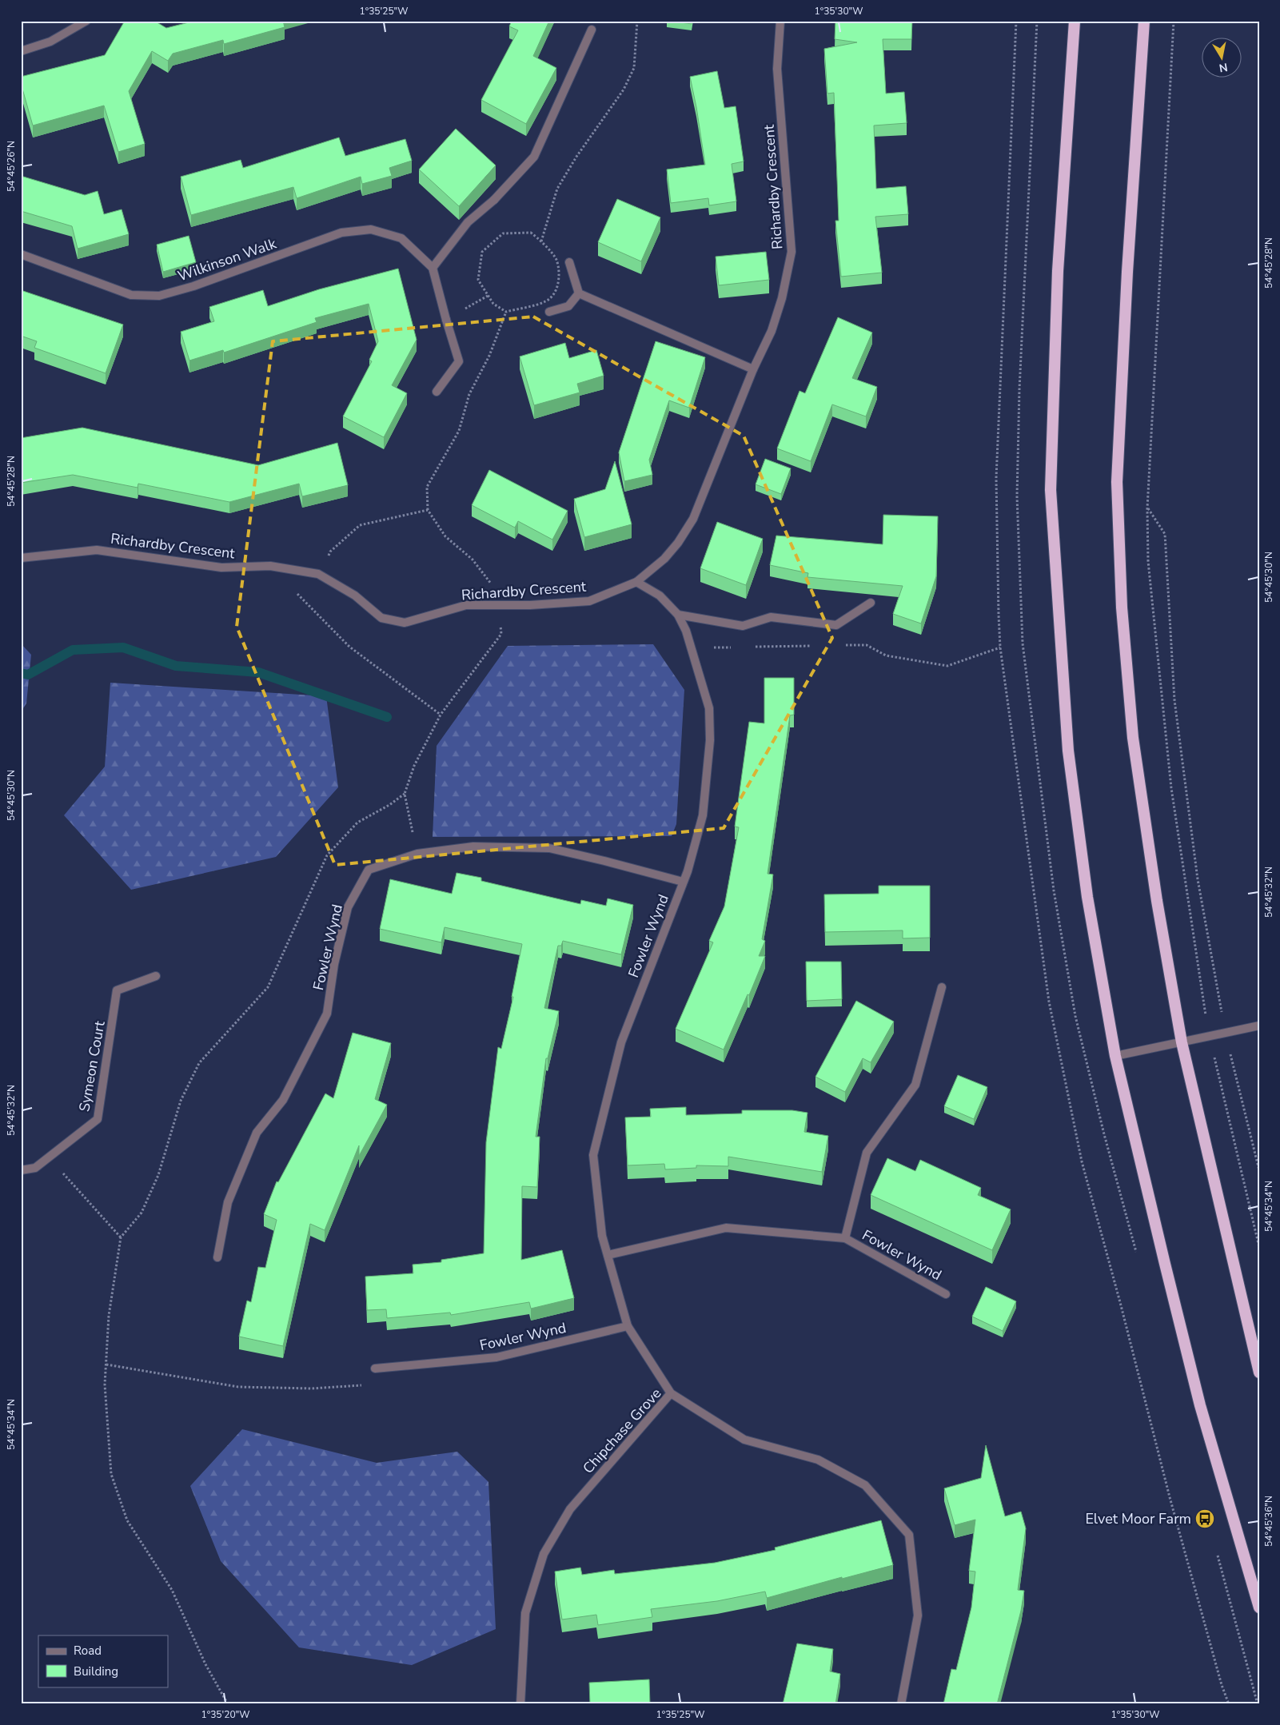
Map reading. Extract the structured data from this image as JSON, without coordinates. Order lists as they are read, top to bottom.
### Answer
{
  "streets": {
    "street": [
      "Richardby Crescent",
      "Wilkinson Walk",
      "Fowler Wynd",
      "Symeon Court",
      "Chipchase Grove"
    ]
  },
  "crossings": [
    ["Fowler Wynd", "Chipchase Grove"]
  ],
  "places": {
    "bus stop": ["Elvet Moor Farm"]
  },
  "legend": ["Road", "Building"],
  "north": "bottom",
  "coordinates": [
    "1°35'25\"W",
    "1°35'30\"W",
    "54°45'26\"N",
    "54°45'28\"N",
    "54°45'30\"N",
    "54°45'32\"N",
    "54°45'34\"N",
    "54°45'36\"N",
    "1°35'20\"W"
  ]
}
